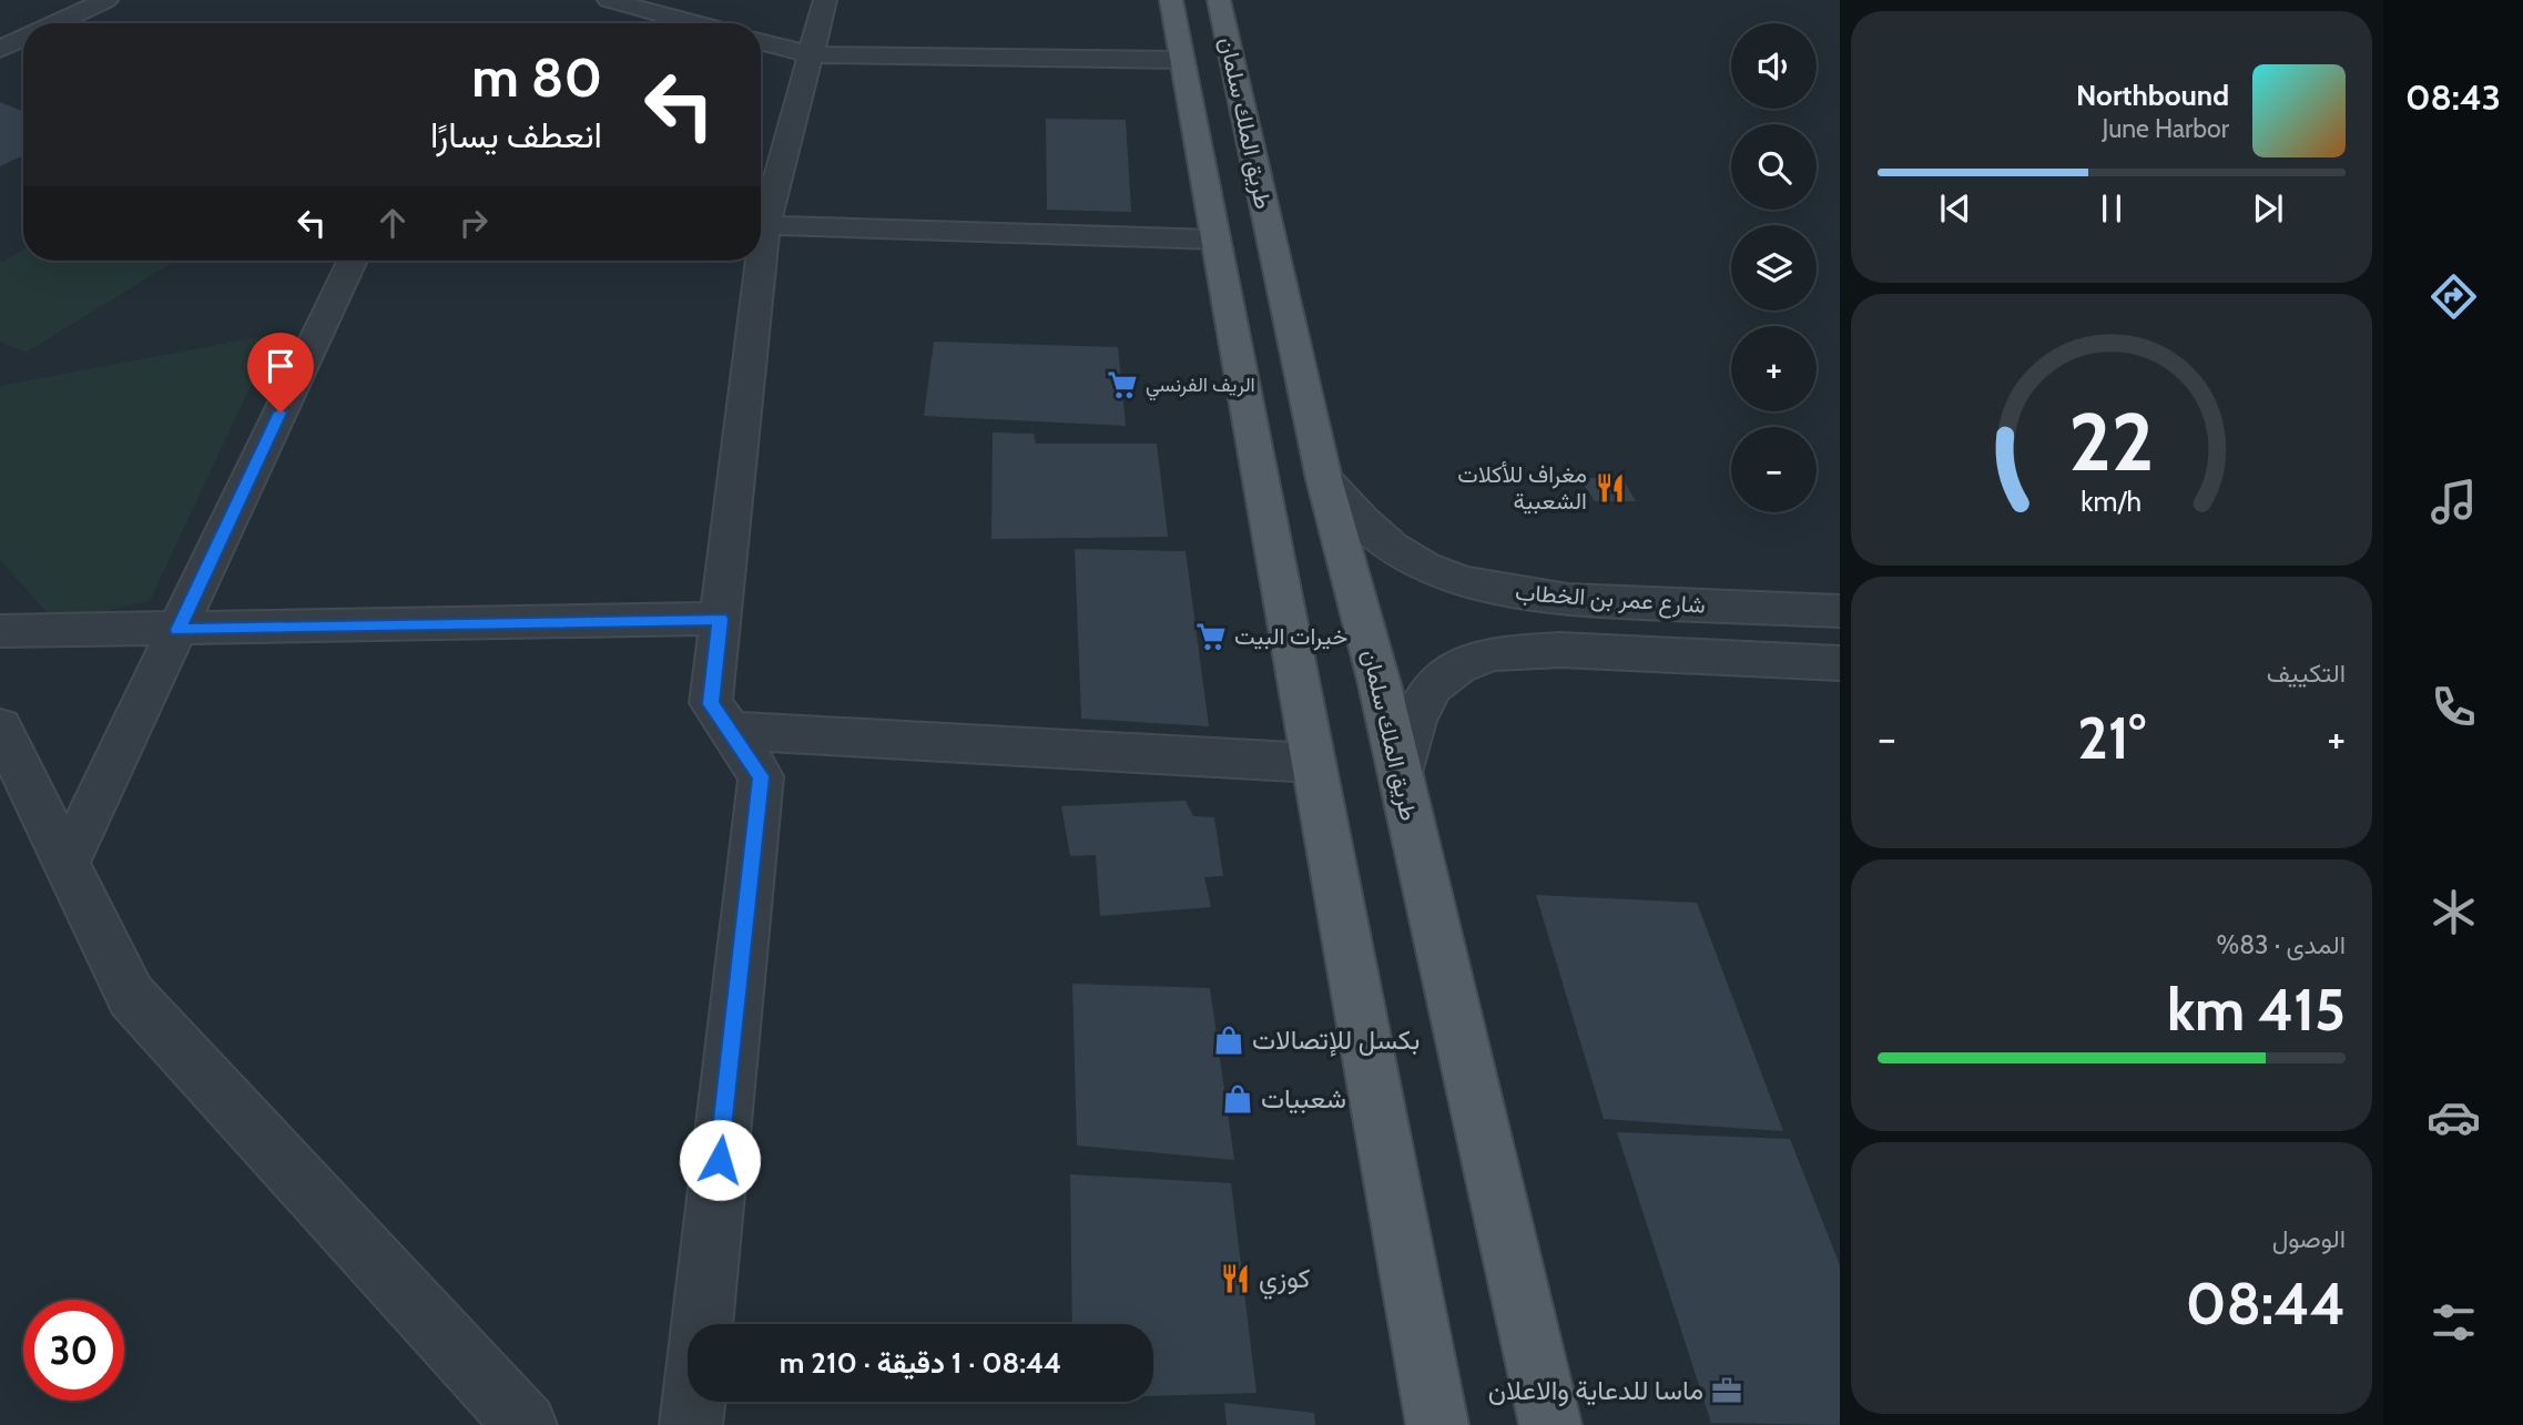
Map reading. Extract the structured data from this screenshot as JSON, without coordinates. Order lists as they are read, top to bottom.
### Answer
{
  "streets": {
    "main road": ["طريق الملك سلمان"],
    "street": ["شارع عمر بن الخطاب"]
  },
  "crossings": [
    ["طريق الملك سلمان", "شارع عمر بن الخطاب"]
  ],
  "places": {
    "supermarket": ["الريف الفرنسي", "خيرات البيت"],
    "restaurant": ["مغراف للأكلات الشعبية", "كوزي"],
    "shop": ["بكسل للإتصالات", "شعبيات"],
    "office": ["ماسا للدعاية والاعلان"]
  },
  "page": {
    "tabs": "08:43",
    "map_buttons": ["+", "−"],
    "turn": ["80 m", "انعطف يسارًا"],
    "song": ["Northbound", "June Harbor"],
    "tile": [
      "التكييف",
      ["المدى · 83%", "415 km"],
      ["الوصول", "08:44"]
    ],
    "heat": ["−", "21°", "+"],
    "limit": "30",
    "trip": "08:44 · 1 دقيقة · 210 m",
    "gauge": ["22", "km/h"]
  }
}
